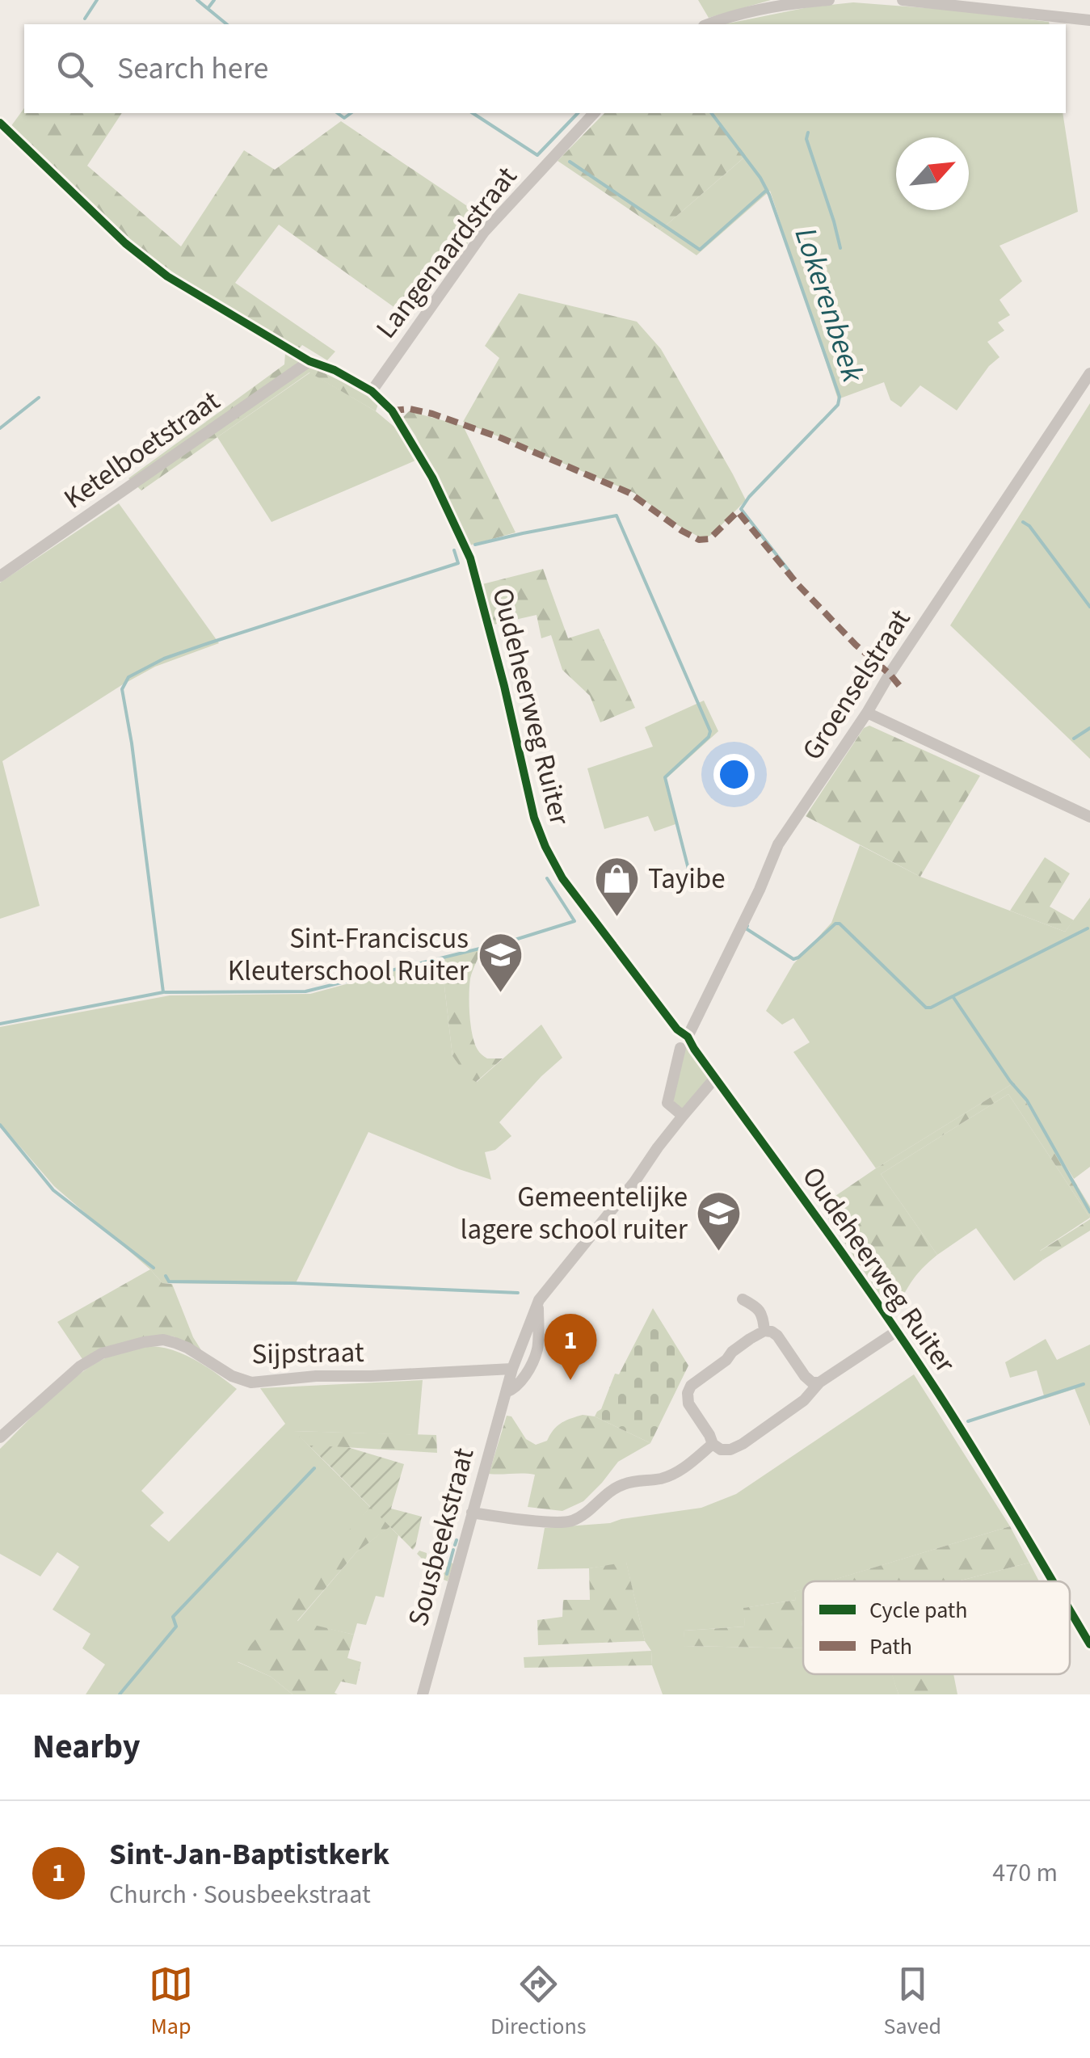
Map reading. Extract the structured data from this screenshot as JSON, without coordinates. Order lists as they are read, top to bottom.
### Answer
{
  "streets": {
    "street": [
      "Langenaardstraat",
      "Ketelboetstraat",
      "Groenselstraat",
      "Oudeheerweg Ruiter",
      "Sijpstraat",
      "Sousbeekstraat"
    ]
  },
  "crossings": [
    ["Langenaardstraat", "Oudeheerweg Ruiter"],
    ["Ketelboetstraat", "Oudeheerweg Ruiter"],
    ["Groenselstraat", "Oudeheerweg Ruiter"],
    ["Oudeheerweg Ruiter", "Sousbeekstraat"],
    ["Sijpstraat", "Sousbeekstraat"]
  ],
  "water": ["Lokerenbeek"],
  "places": {
    "shop": ["Tayibe"],
    "school or university": ["Sint-Franciscus Kleuterschool Ruiter", "Gemeentelijke lagere school ruiter"]
  },
  "legend": ["Cycle path", "Path"],
  "north": "top right",
  "page": {
    "search": "Search here",
    "pins": "1",
    "heading": "Nearby",
    "list": [
      {
        "mark": "1",
        "name": "Sint-Jan-Baptistkerk",
        "note": "Church · Sousbeekstraat",
        "value": "470 m"
      }
    ],
    "nav": ["Map", "Directions", "Saved"]
  }
}
